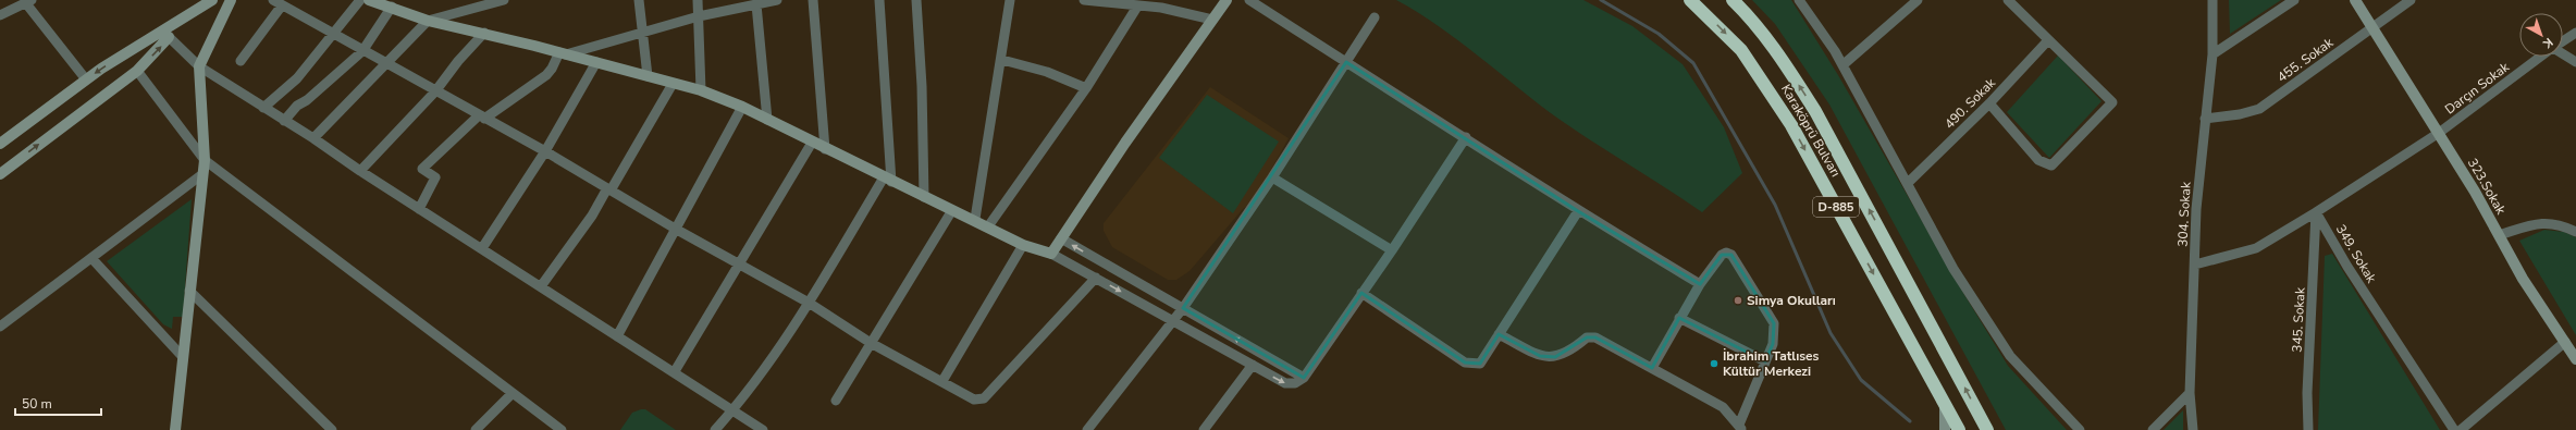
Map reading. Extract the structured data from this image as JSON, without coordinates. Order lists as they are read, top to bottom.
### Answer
{
  "streets": {
    "highway": ["Karaköprü Bulvarı", "D-885"],
    "street": [
      "455. Sokak",
      "Darçın Sokak",
      "490. Sokak",
      "323.Sokak",
      "304. Sokak",
      "349. Sokak",
      "345. Sokak"
    ]
  },
  "crossings": [
    ["455. Sokak", "323.Sokak"],
    ["455. Sokak", "304. Sokak"],
    ["Darçın Sokak", "323.Sokak"],
    ["349. Sokak", "345. Sokak"]
  ],
  "places": ["Simya Okulları", "İbrahim Tatlıses Kültür Merkezi"],
  "scale_bar": "50 m",
  "north": "bottom right"
}
